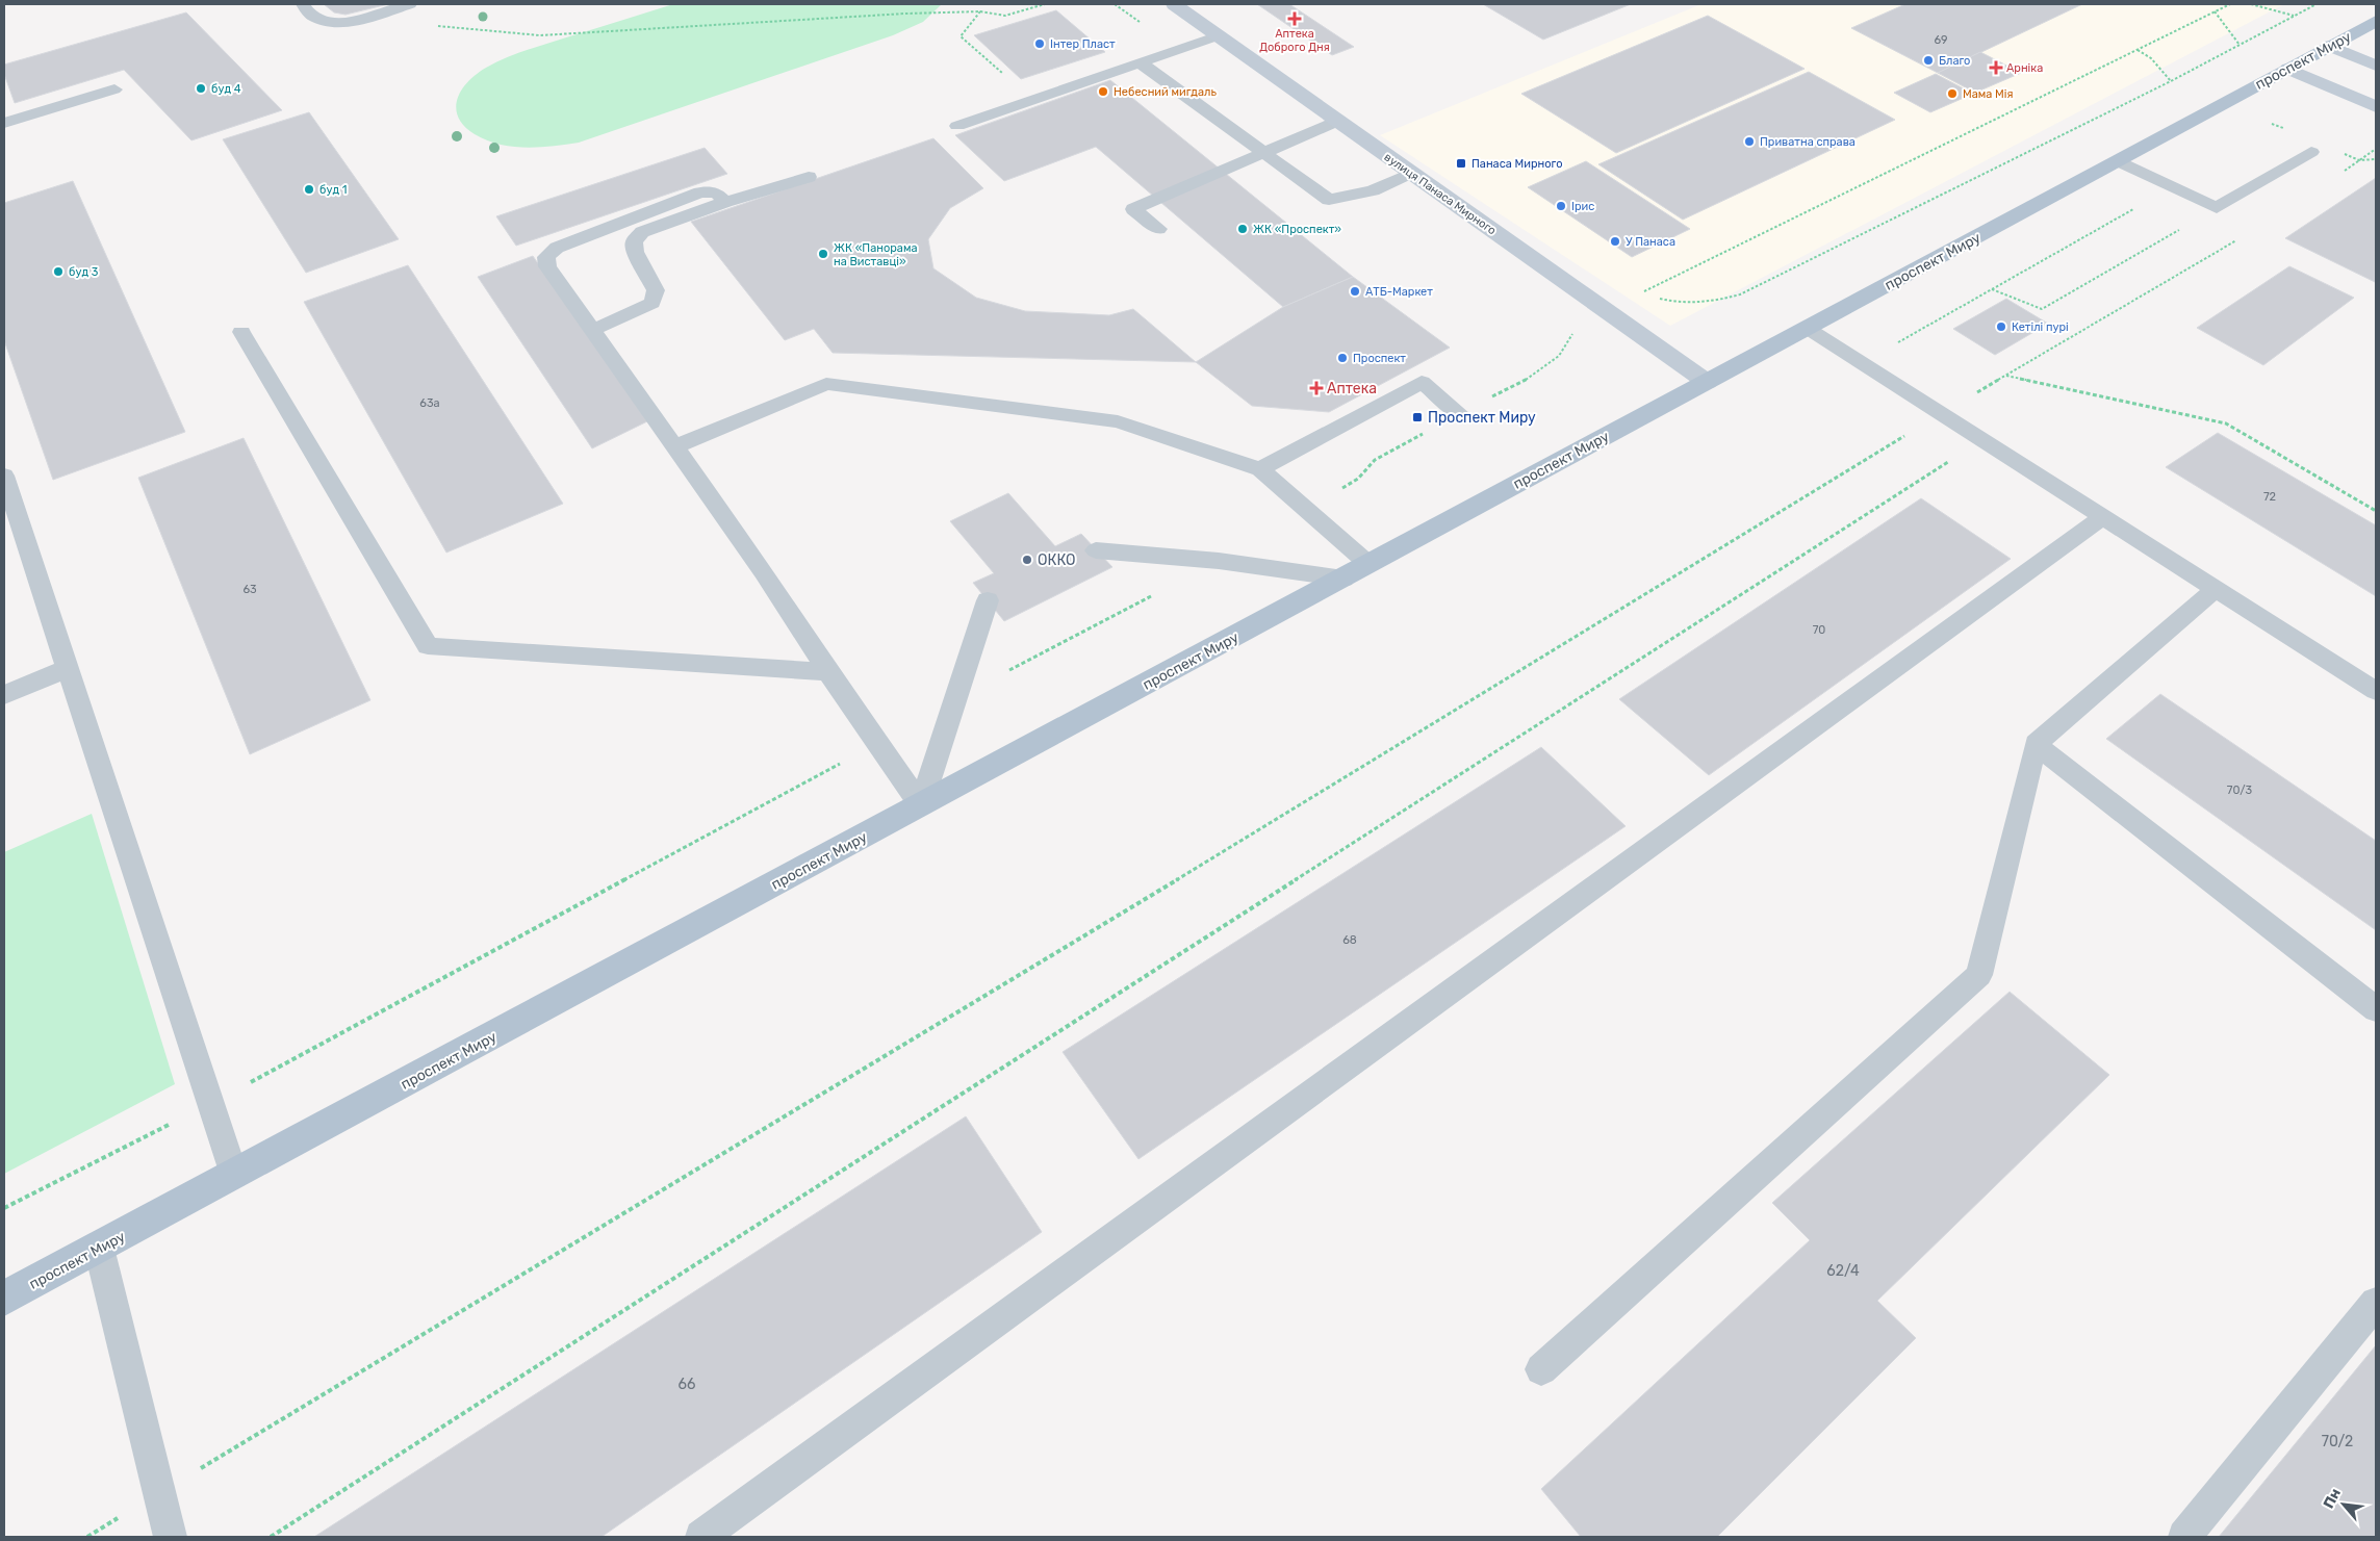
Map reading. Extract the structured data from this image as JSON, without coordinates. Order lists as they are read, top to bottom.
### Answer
{
  "streets": {
    "main road": ["проспект Миру", "вулиця Панаса Мирного"]
  },
  "crossings": [
    ["проспект Миру", "вулиця Панаса Мирного"]
  ],
  "places": {
    "health": ["Аптека Доброго Дня", "Арніка", "Аптека"],
    "other": [
      "Інтер Пласт",
      "Благо",
      "буд 4",
      "Небесний мигдаль",
      "Мама Мія",
      "Приватна справа",
      "буд 1",
      "Ірис",
      "ЖК «Проспект»",
      "У Панаса",
      "ЖК «Панорама на Виставці»",
      "буд 3",
      "АТБ-Маркет",
      "Кетілі пурі",
      "Проспект",
      "ОККО"
    ],
    "transit": ["Панаса Мирного", "Проспект Миру"]
  },
  "house_numbers": [
    "69",
    "63а",
    "72",
    "63",
    "70",
    "70/3",
    "68",
    "62/4",
    "66",
    "70/2"
  ],
  "north": "top left"
}
